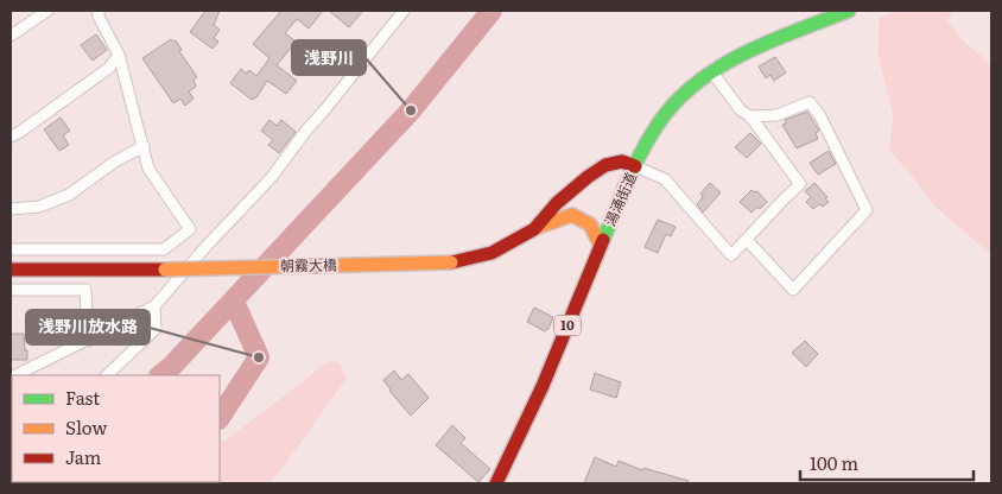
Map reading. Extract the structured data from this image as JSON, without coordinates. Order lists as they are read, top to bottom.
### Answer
{
  "streets": {
    "street": ["湯涌街道", "朝霧大橋", "10"]
  },
  "places": ["浅野川", "浅野川放水路"],
  "legend": ["Fast", "Slow", "Jam"],
  "scale_bar": "100 m"
}
